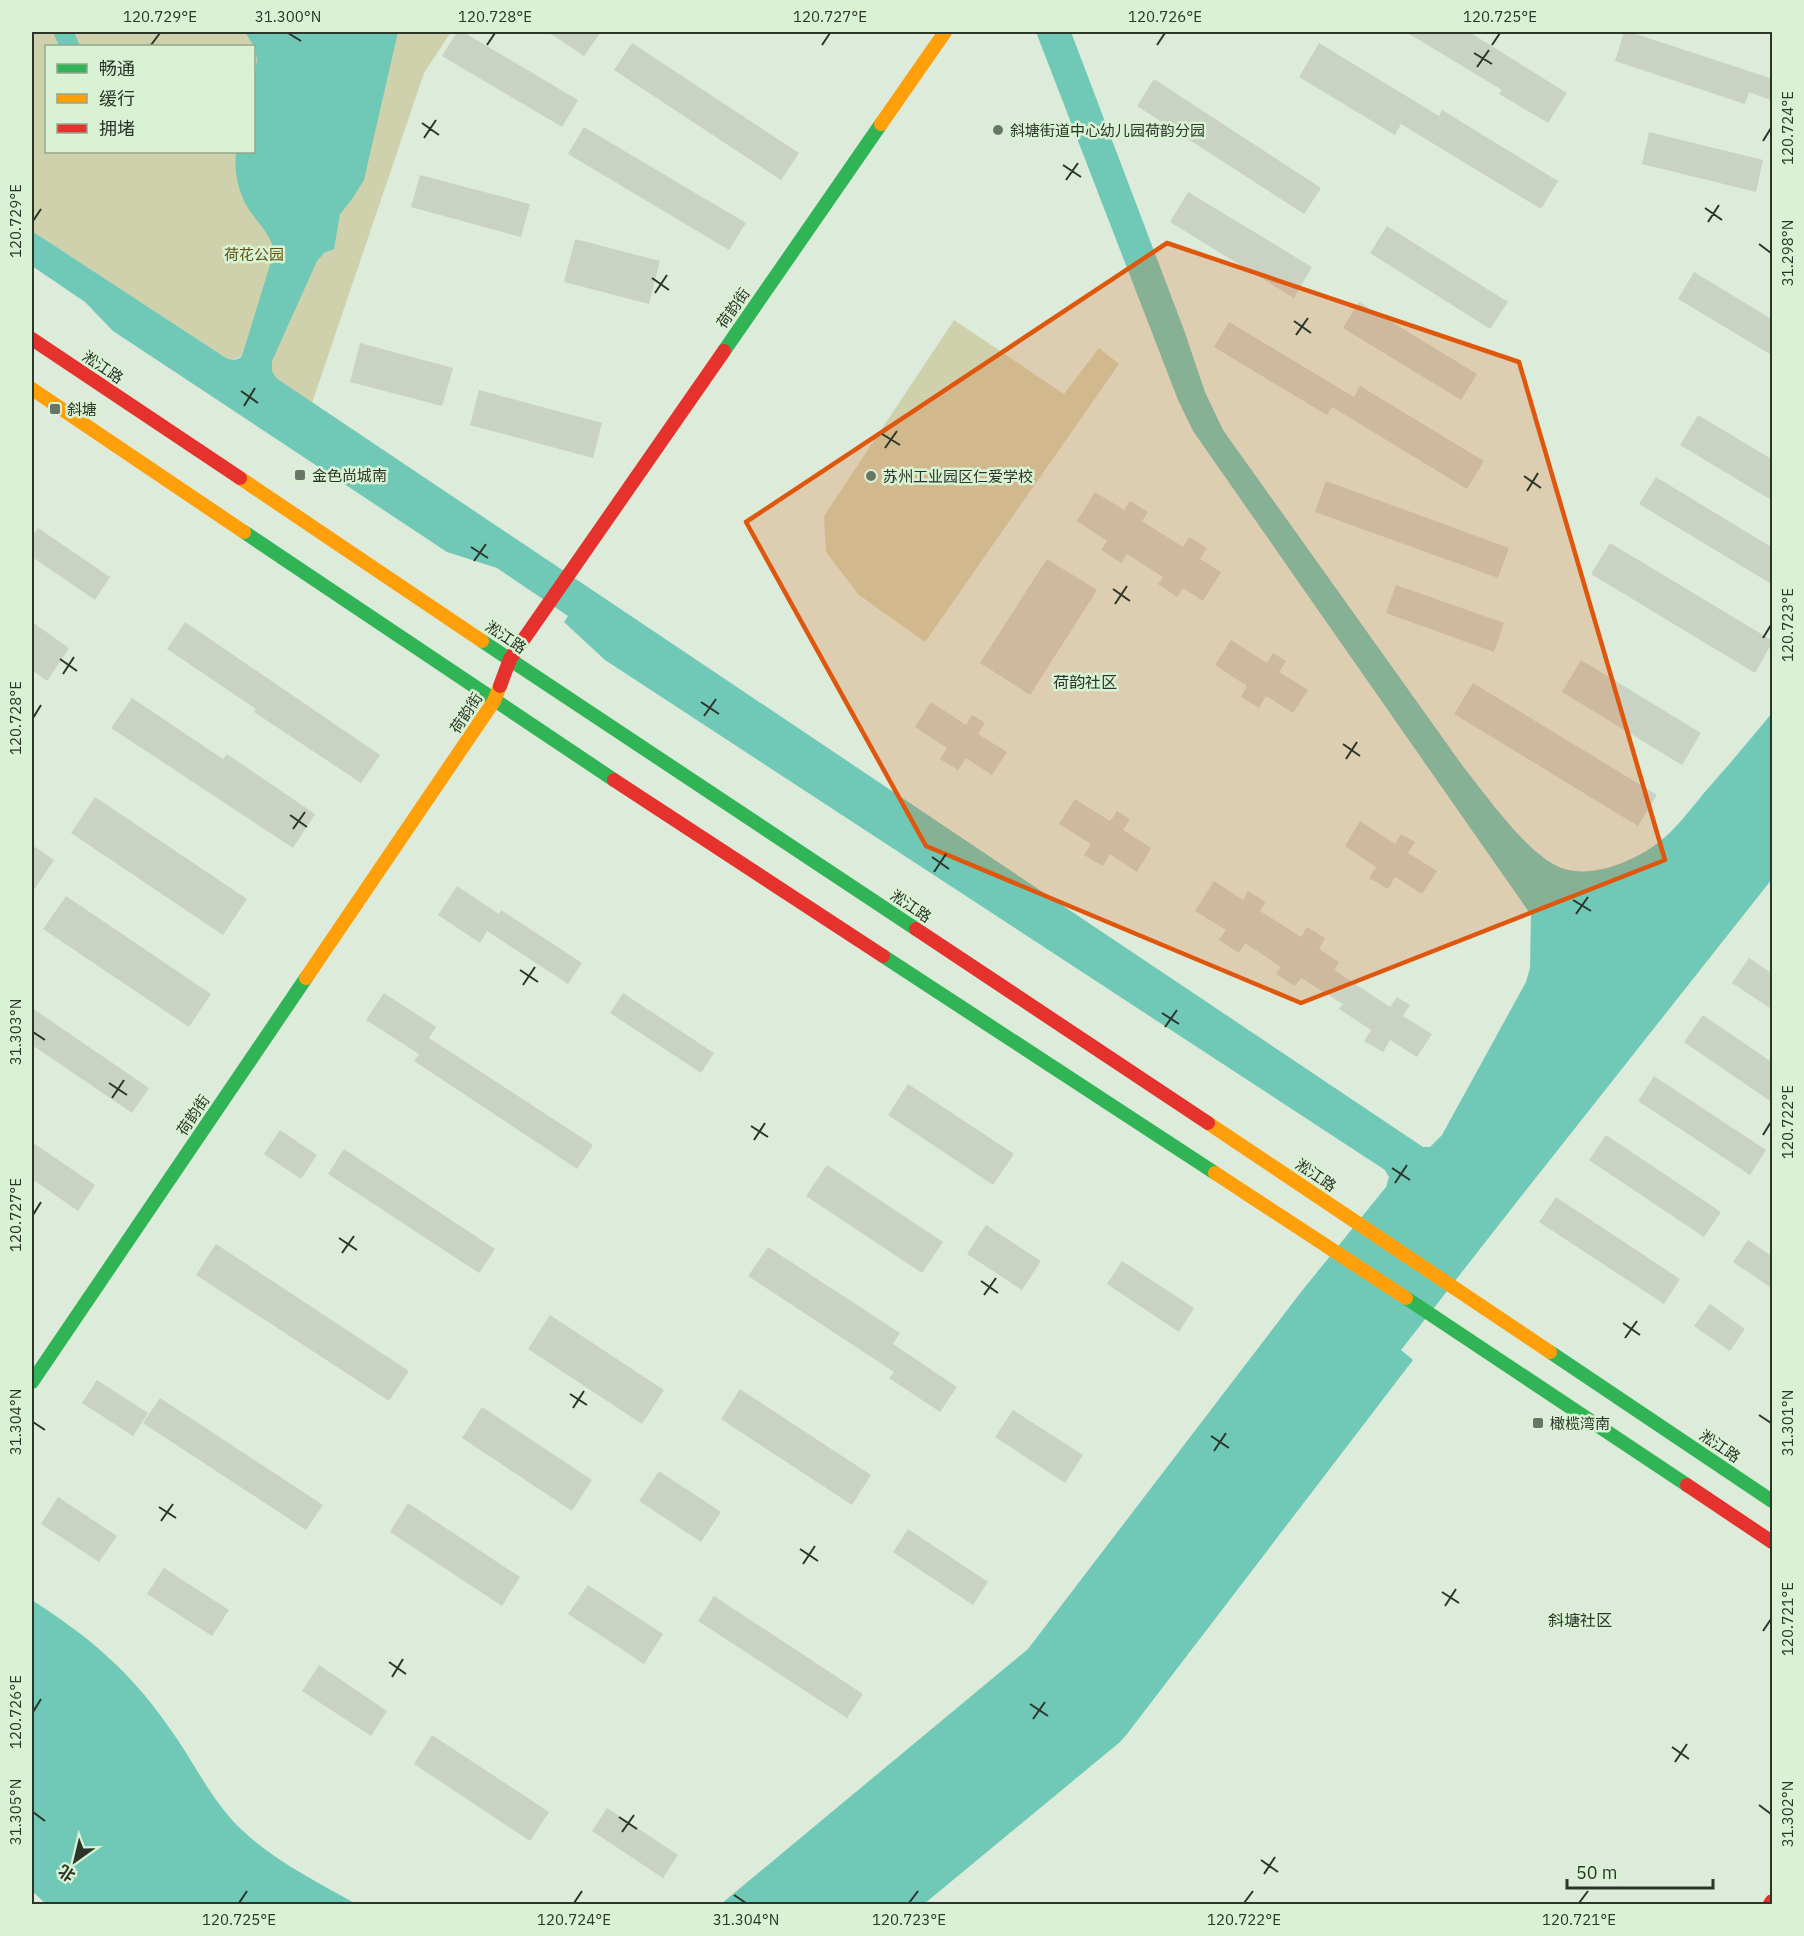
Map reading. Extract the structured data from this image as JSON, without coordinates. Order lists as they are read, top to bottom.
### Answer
{
  "streets": {
    "main road": ["荷韵街", "淞江路"]
  },
  "crossings": [
    ["荷韵街", "淞江路"]
  ],
  "districts": ["荷韵社区", "斜塘社区"],
  "parks": ["荷花公园"],
  "places": {
    "other": ["斜塘街道中心幼儿园荷韵分园", "苏州工业园区仁爱学校"],
    "transit": ["斜塘", "金色尚城南", "橄榄湾南"]
  },
  "legend": ["畅通", "缓行", "拥堵"],
  "scale_bar": "50 m",
  "north": "bottom left",
  "coordinates": [
    "120.729°E",
    "31.300°N",
    "120.728°E",
    "120.727°E",
    "120.726°E",
    "120.725°E",
    "120.724°E",
    "31.298°N",
    "120.723°E",
    "31.303°N",
    "120.722°E",
    "31.304°N",
    "31.301°N",
    "120.721°E",
    "31.305°N",
    "31.302°N"
  ]
}
